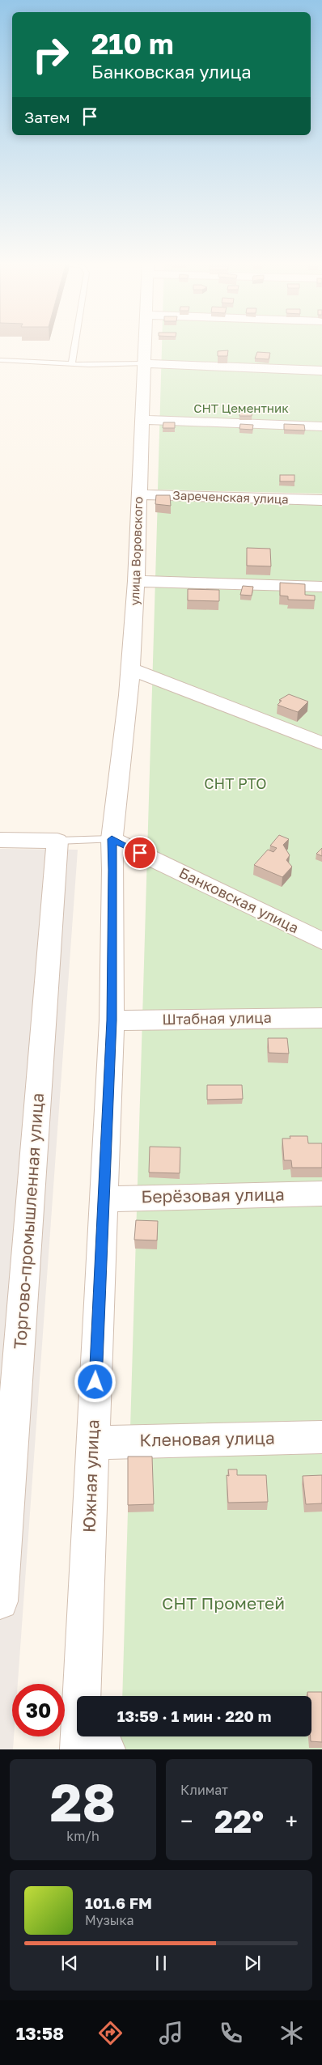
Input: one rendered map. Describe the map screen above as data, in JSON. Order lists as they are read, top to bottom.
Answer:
{
  "streets": {
    "street": [
      "Зареченская улица",
      "улица Воровского",
      "Банковская улица",
      "Штабная улица",
      "Берёзовая улица",
      "Торгово-промышленная улица",
      "Кленовая улица",
      "Южная улица"
    ]
  },
  "crossings": [
    ["Зареченская улица", "улица Воровского"],
    ["улица Воровского", "Банковская улица"],
    ["улица Воровского", "Южная улица"],
    ["Банковская улица", "Южная улица"],
    ["Штабная улица", "Южная улица"],
    ["Берёзовая улица", "Южная улица"],
    ["Кленовая улица", "Южная улица"]
  ],
  "parks": ["СНТ Цементник", "СНТ РТО", "СНТ Прометей"],
  "page": {
    "turn": ["210 m", "Банковская улица"],
    "then": "Затем",
    "limit": "30",
    "trip": "13:59 · 1 мин · 220 m",
    "tile": [
      ["28", "km/h"],
      "Климат"
    ],
    "heat": ["−", "22°", "+"],
    "song": ["101.6 FM", "Музыка"],
    "tabs": "13:58"
  }
}
